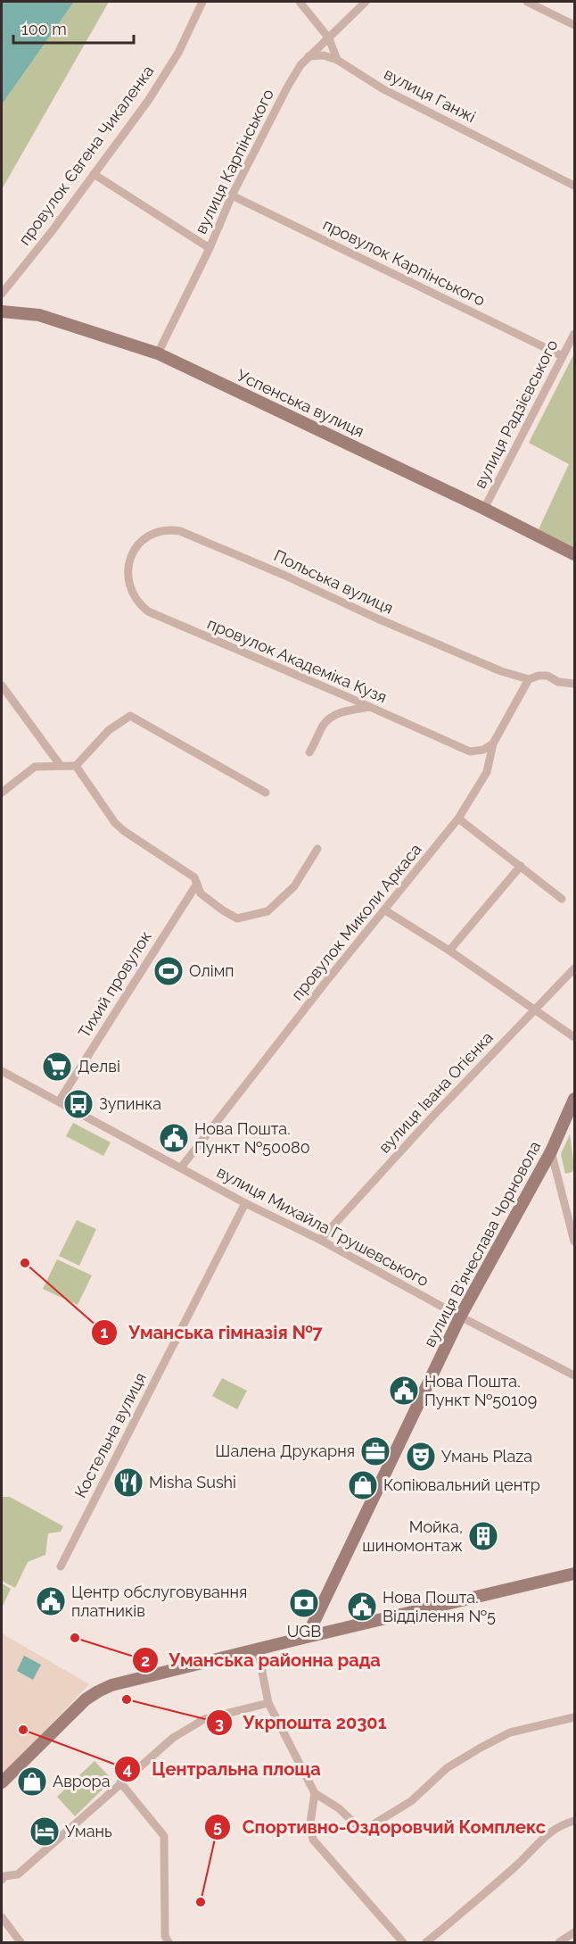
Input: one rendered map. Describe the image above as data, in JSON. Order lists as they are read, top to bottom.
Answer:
{
  "streets": {
    "street": [
      "вулиця Ганжі",
      "провулок Євгена Чикаленка",
      "вулиця Карпінського",
      "провулок Карпінського",
      "Успенська вулиця",
      "вулиця Радзієвського",
      "Польська вулиця",
      "провулок Академіка Кузя",
      "провулок Миколи Аркаса",
      "Тихий провулок",
      "вулиця Івана Огієнка",
      "вулиця Михайла Грушевського",
      "вулиця В’ячеслава Чорновола",
      "Костельна вулиця"
    ]
  },
  "crossings": [
    ["вулиця Карпінського", "провулок Карпінського"],
    ["вулиця Карпінського", "Успенська вулиця"],
    ["провулок Карпінського", "вулиця Радзієвського"],
    ["Успенська вулиця", "вулиця Радзієвського"],
    ["Польська вулиця", "провулок Академіка Кузя"],
    ["Польська вулиця", "провулок Миколи Аркаса"],
    ["провулок Академіка Кузя", "провулок Миколи Аркаса"],
    ["провулок Миколи Аркаса", "вулиця Михайла Грушевського"],
    ["Тихий провулок", "вулиця Михайла Грушевського"],
    ["вулиця Івана Огієнка", "вулиця Михайла Грушевського"],
    ["вулиця Михайла Грушевського", "вулиця В’ячеслава Чорновола"],
    ["вулиця Михайла Грушевського", "Костельна вулиця"]
  ],
  "places": {
    "sports": ["Олімп"],
    "supermarket": ["Делві"],
    "bus stop": ["Зупинка"],
    "public building": [
      "Нова Пошта. Пункт №50080",
      "Нова Пошта. Пункт №50109",
      "Центр обслуговування платників",
      "Нова Пошта. Відділення №5"
    ],
    "other": [
      "Уманська гімназія №7",
      "Уманська районна рада",
      "Укрпошта 20301",
      "Центральна площа",
      "Спортивно-Оздоровчий Комплекс"
    ],
    "office": ["Шалена Друкарня"],
    "theatre": ["Умань Plaza"],
    "restaurant": ["Мisha Sushi"],
    "shop": ["Копіювальний центр", "Аврора"],
    "building": ["Мойка, шиномонтаж"],
    "bank": ["UGB"],
    "hotel": ["Умань"]
  },
  "scale_bar": "100 m"
}
